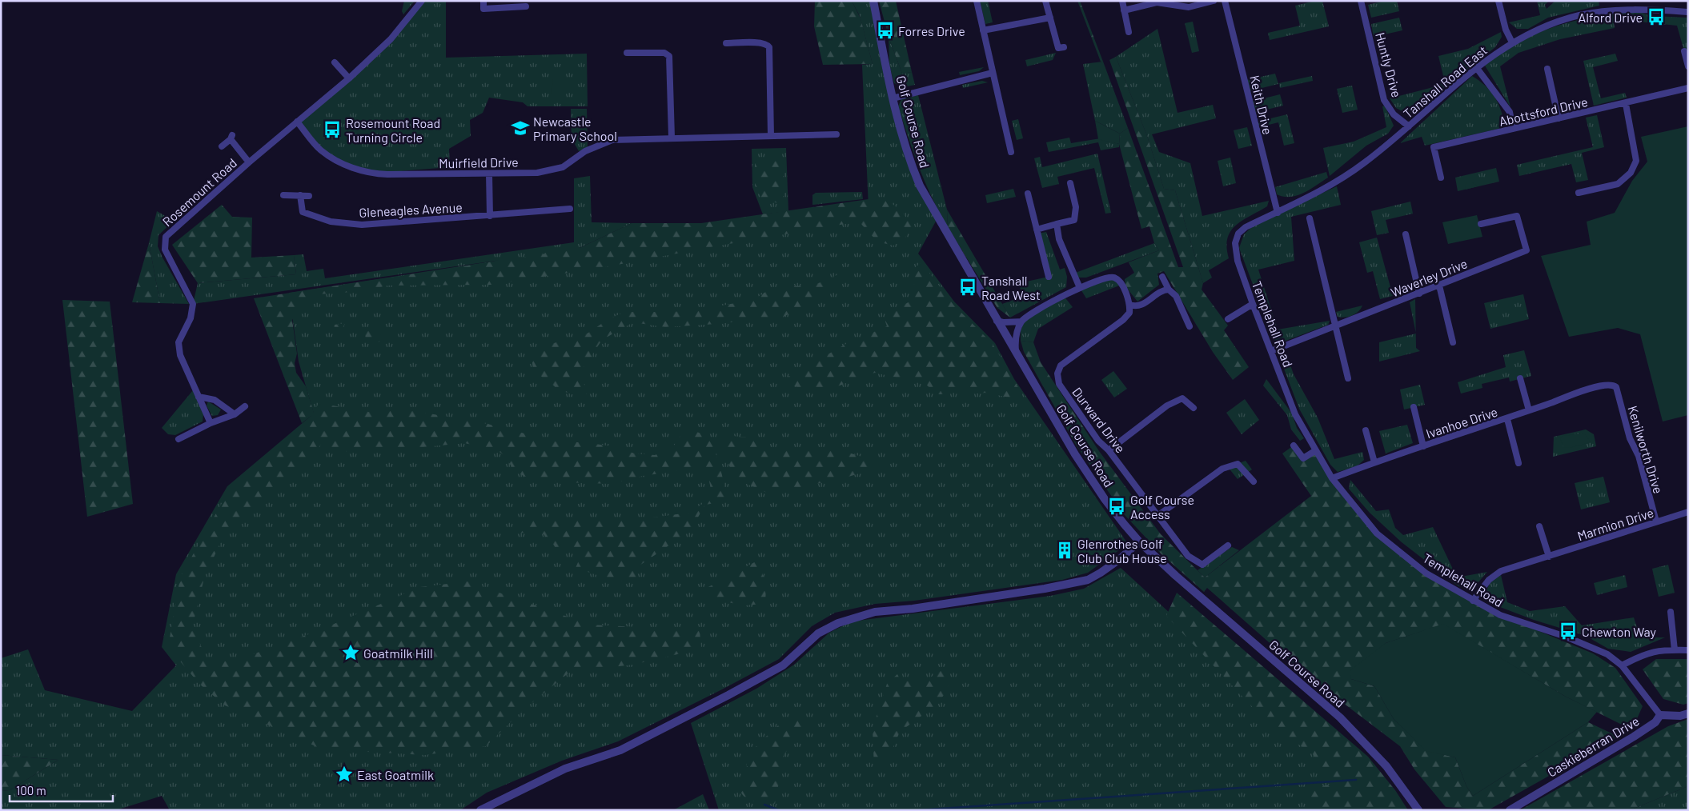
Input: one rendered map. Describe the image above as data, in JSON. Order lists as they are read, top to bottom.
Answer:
{
  "streets": {
    "street": [
      "Huntly Drive",
      "Tanshall Road East",
      "Keith Drive",
      "Abottsford Drive",
      "Golf Course Road",
      "Muirfield Drive",
      "Rosemount Road",
      "Gleneagles Avenue",
      "Waverley Drive",
      "Templehall Road",
      "Durward Drive",
      "Ivanhoe Drive",
      "Kenilworth Drive",
      "Marmion Drive",
      "Caskieberran Drive"
    ]
  },
  "crossings": [
    ["Huntly Drive", "Tanshall Road East"],
    ["Tanshall Road East", "Keith Drive"],
    ["Tanshall Road East", "Templehall Road"],
    ["Muirfield Drive", "Rosemount Road"],
    ["Waverley Drive", "Templehall Road"],
    ["Templehall Road", "Ivanhoe Drive"],
    ["Templehall Road", "Marmion Drive"],
    ["Templehall Road", "Caskieberran Drive"],
    ["Ivanhoe Drive", "Kenilworth Drive"],
    ["Kenilworth Drive", "Marmion Drive"]
  ],
  "places": {
    "bus stop": [
      "Alford Drive",
      "Forres Drive",
      "Rosemount Road Turning Circle",
      "Tanshall Road West",
      "Golf Course Access",
      "Chewton Way"
    ],
    "school or university": ["Newcastle Primary School"],
    "building": ["Glenrothes Golf Club Club House"],
    "place": ["Goatmilk Hill", "East Goatmilk"]
  },
  "scale_bar": "100 m"
}
